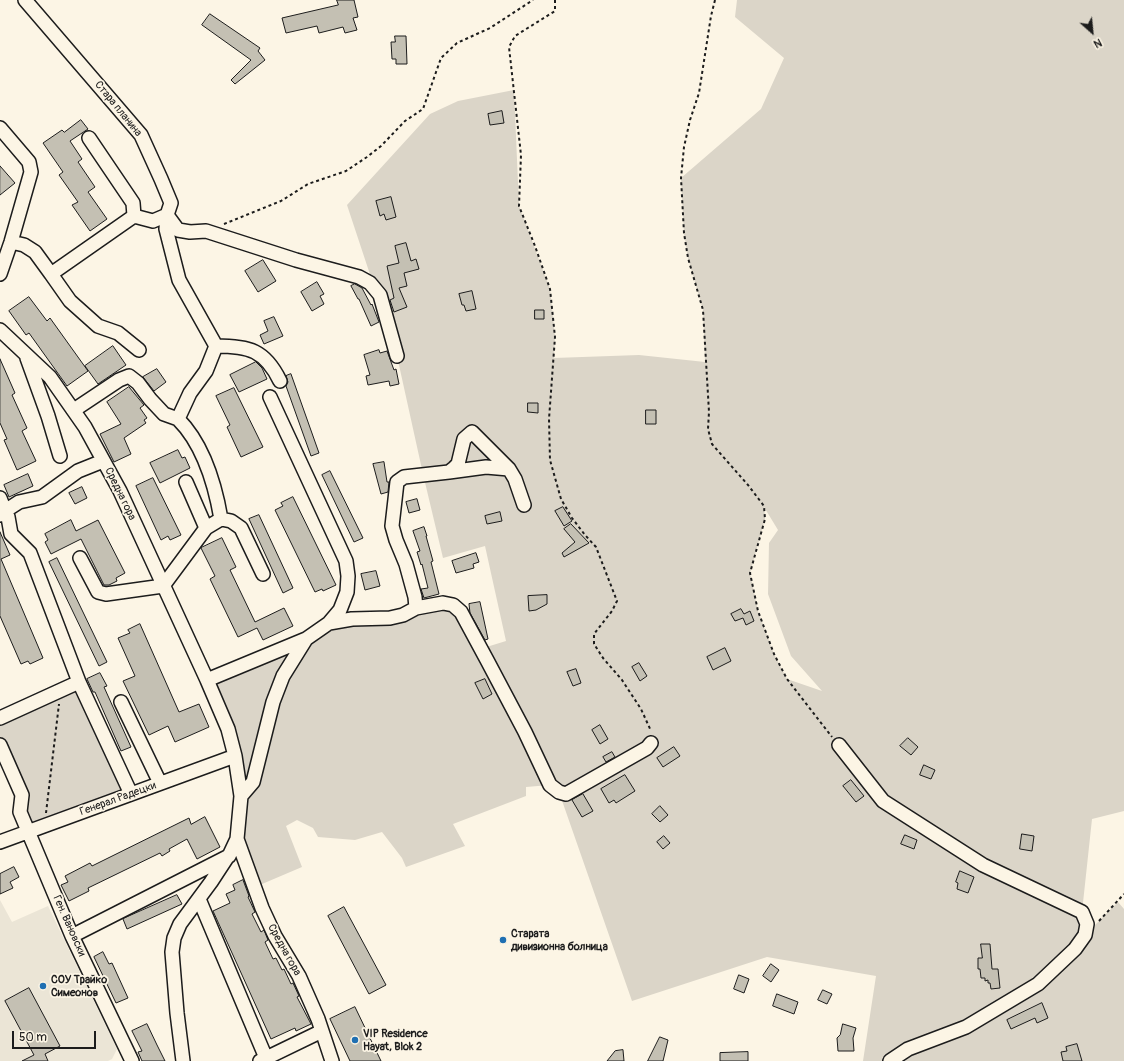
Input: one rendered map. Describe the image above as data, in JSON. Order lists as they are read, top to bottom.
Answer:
{
  "streets": {
    "street": [
      "Стара планина",
      "Средна гора",
      "Генерал Радецки",
      "Ген. Вановски"
    ]
  },
  "crossings": [
    ["Средна гора", "Генерал Радецки"],
    ["Генерал Радецки", "Ген. Вановски"]
  ],
  "places": ["Старата дивизионна болница", "СОУ Трайко Симеонов", "VIP Residence Hayat, Blok 2"],
  "scale_bar": "50 m",
  "north": "bottom right"
}
